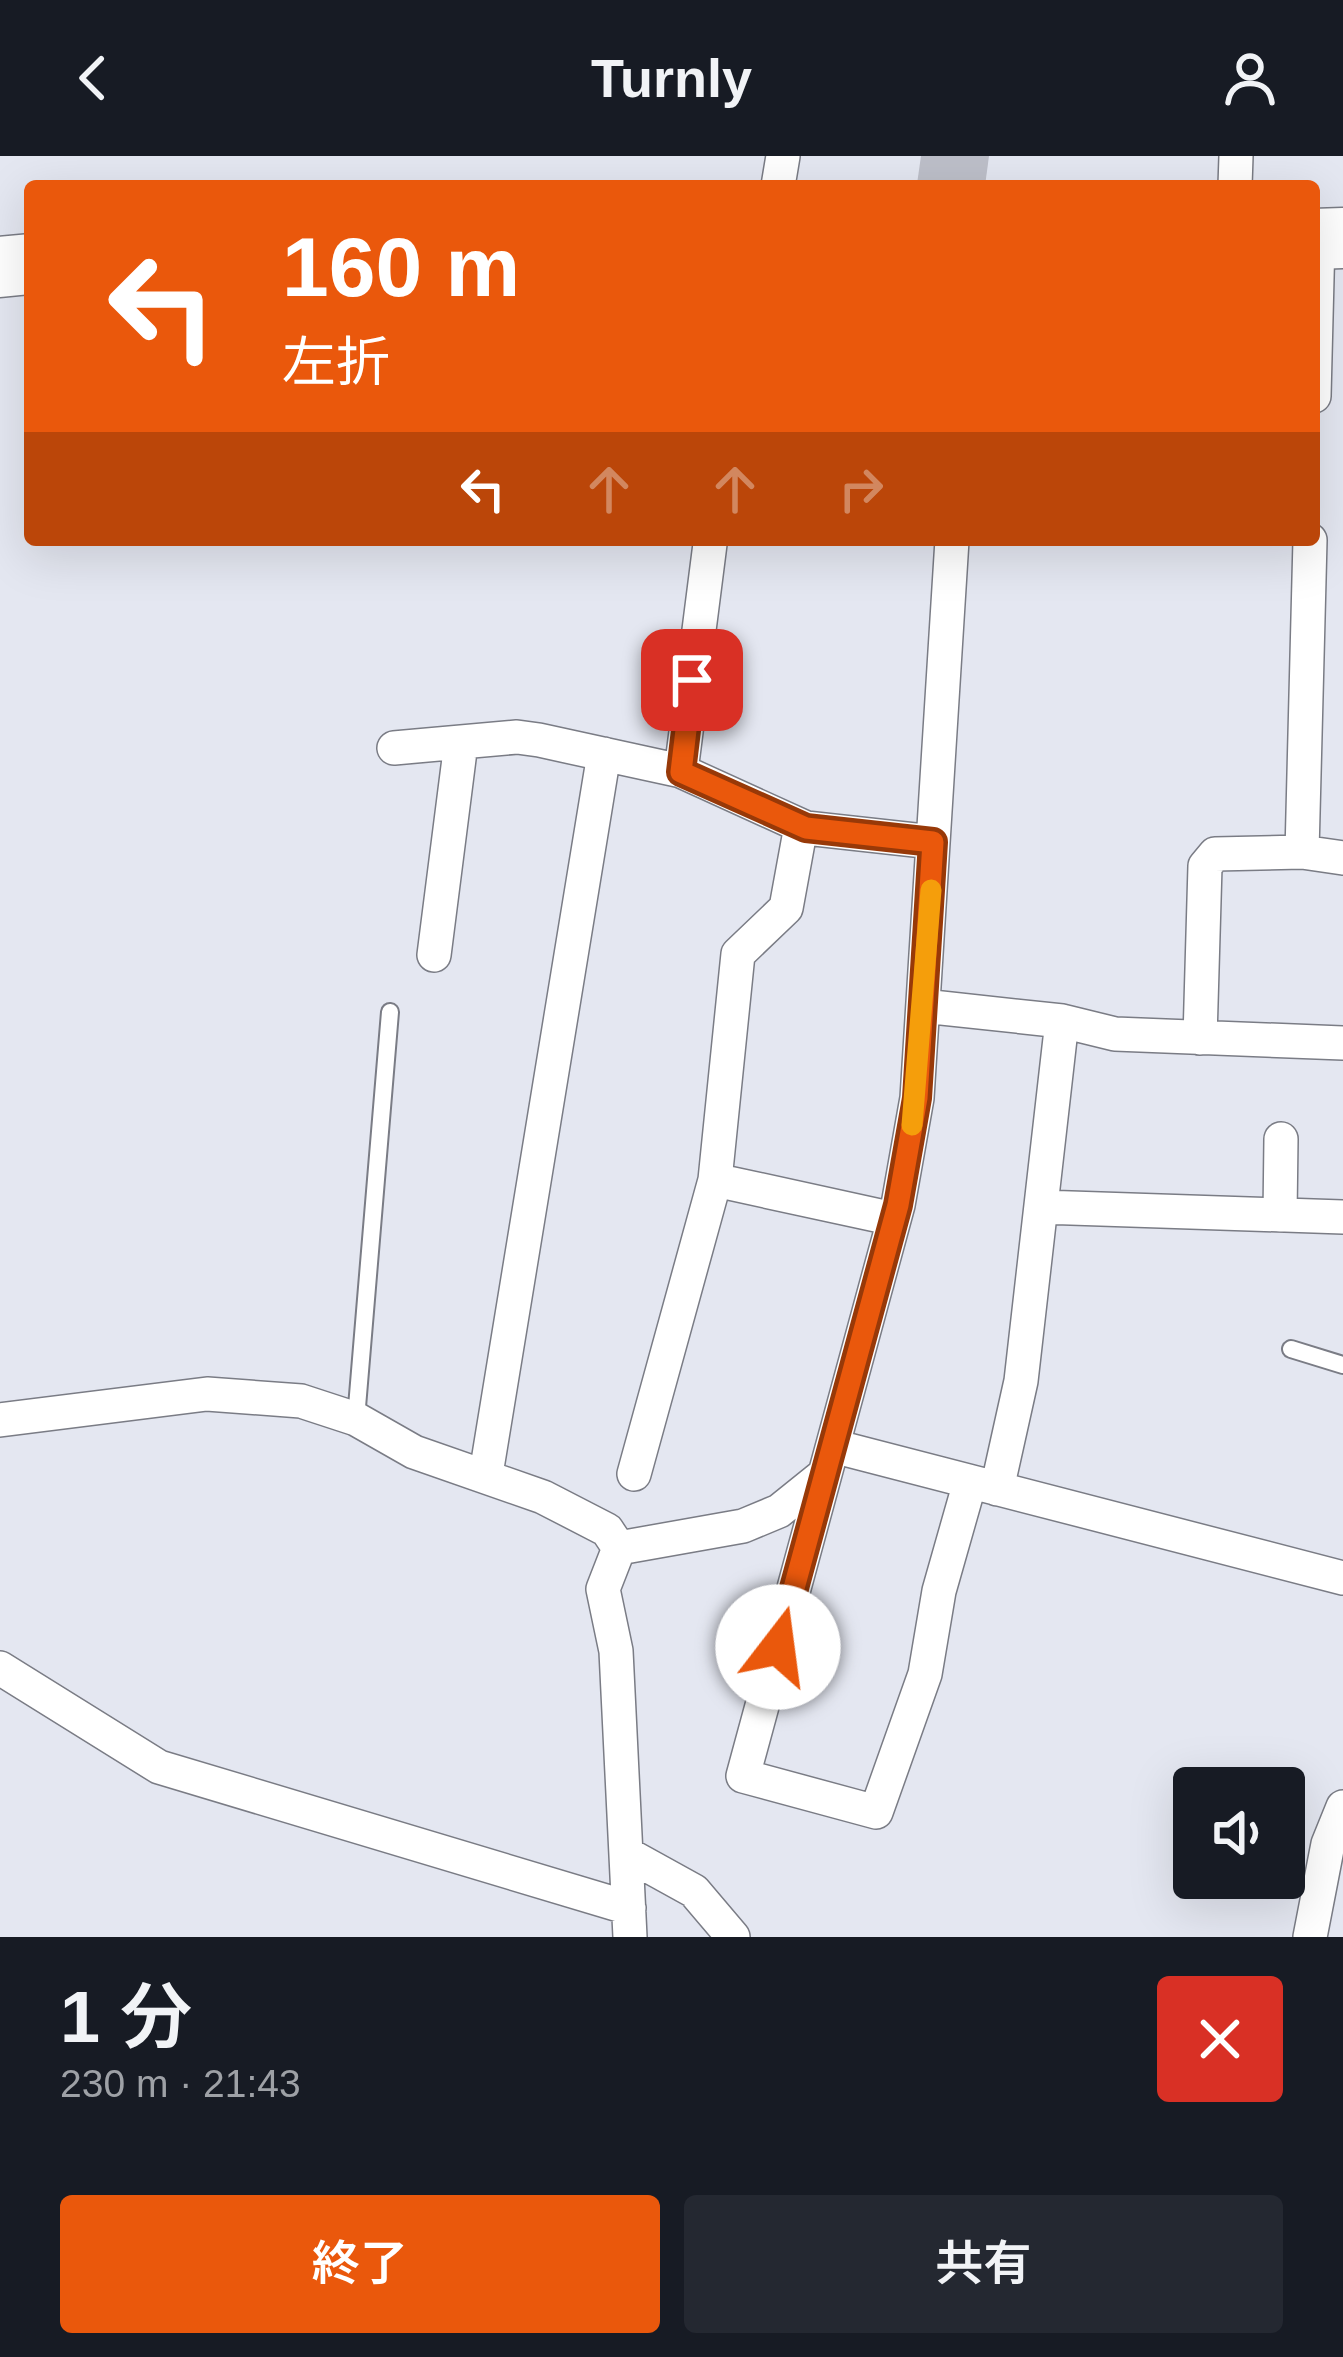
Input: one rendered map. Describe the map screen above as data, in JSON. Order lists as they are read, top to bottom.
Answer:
{
  "page": {
    "header": "Turnly",
    "turn": ["160 m", "左折"],
    "heading": ["1 分", "230 m · 21:43"],
    "buttons": ["終了", "共有"]
  }
}
